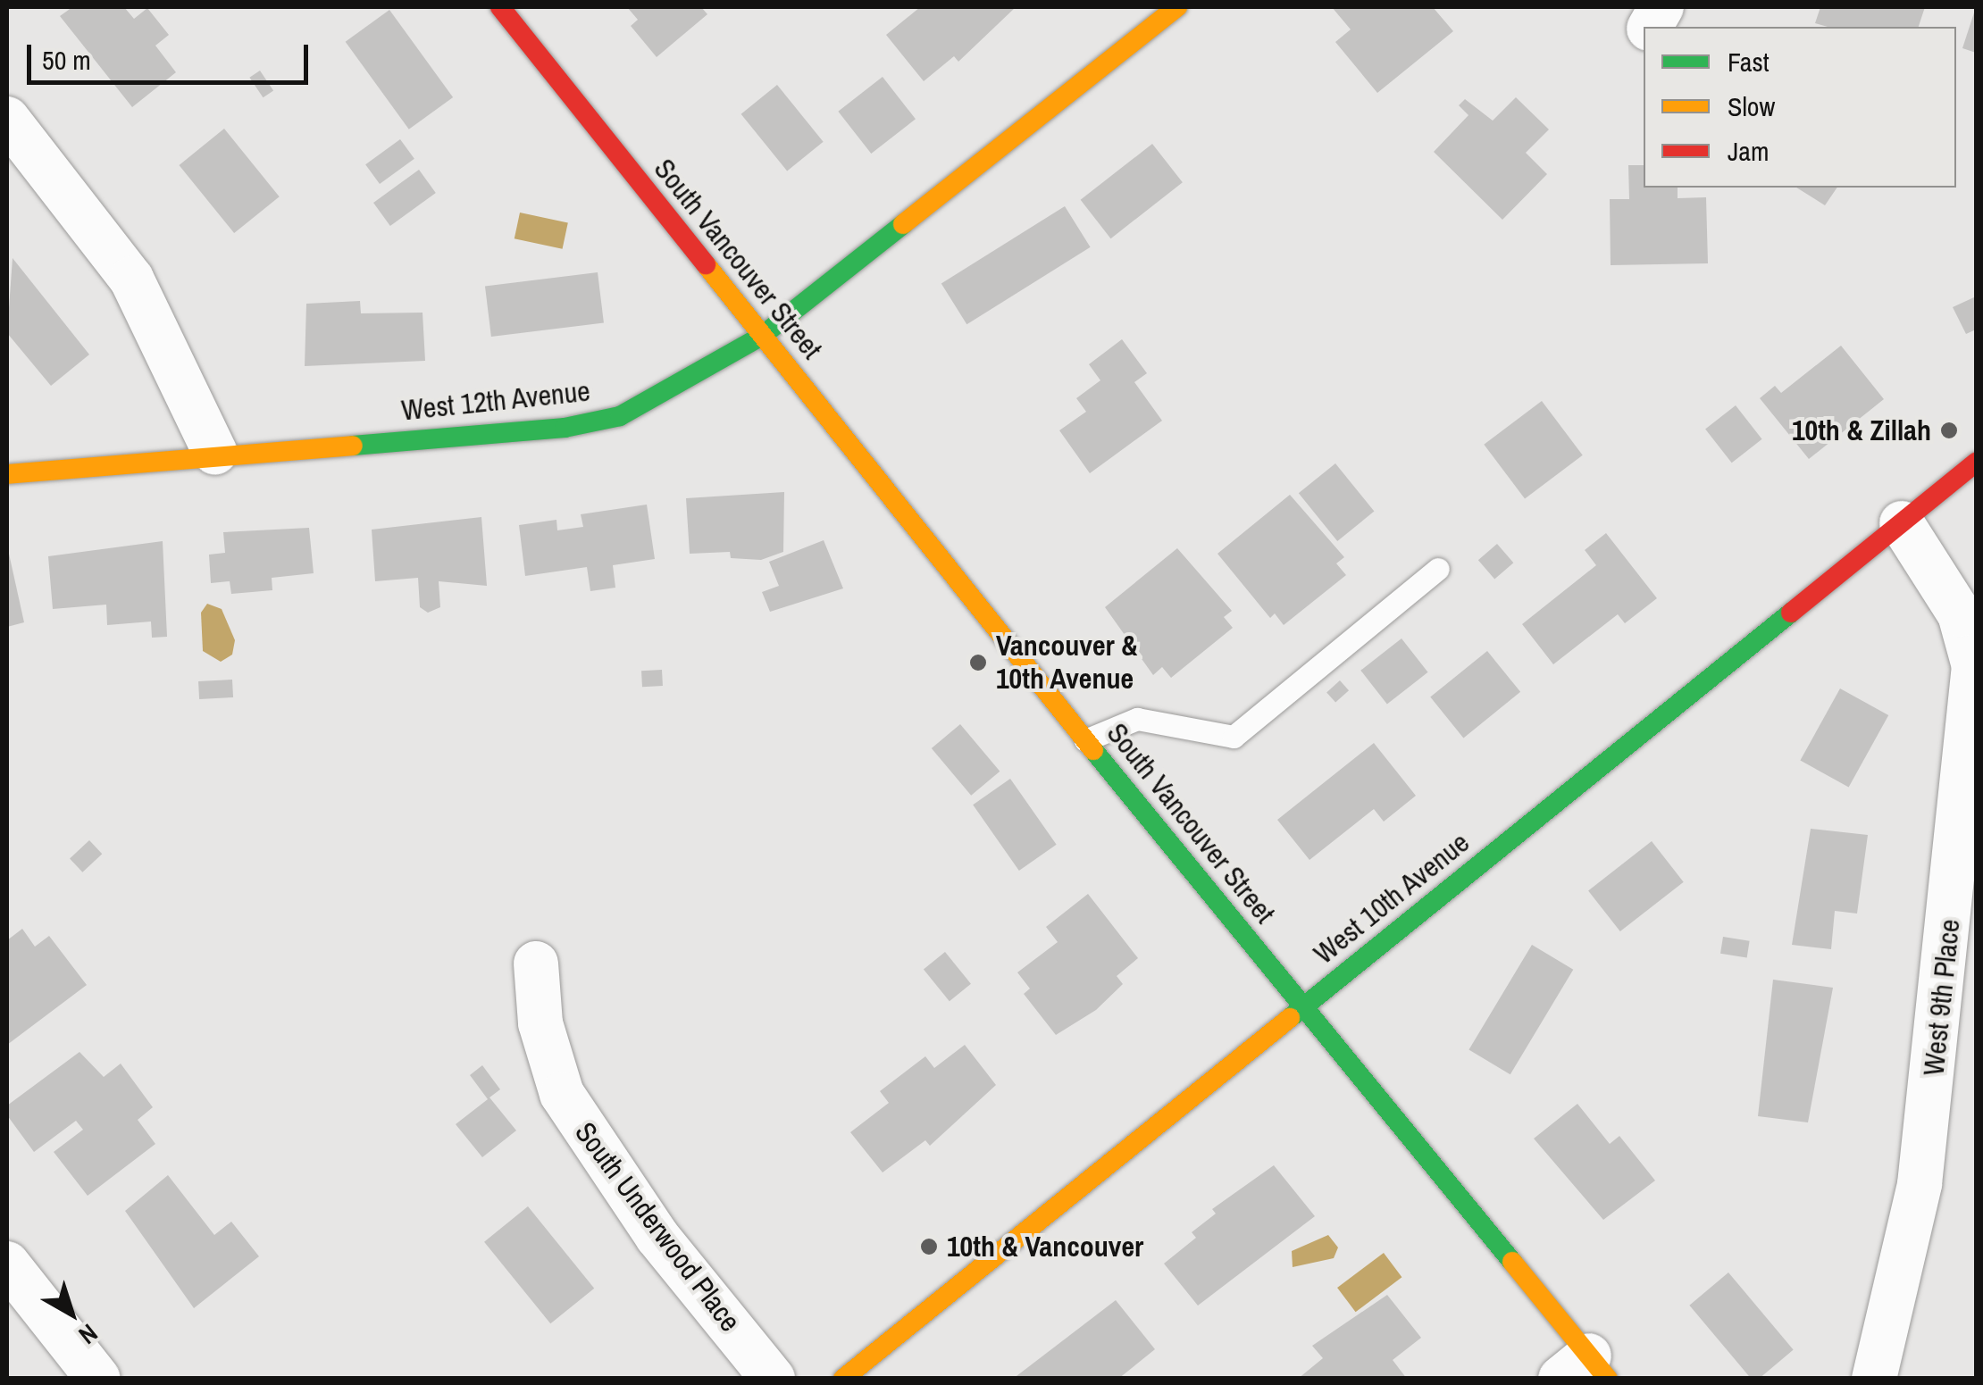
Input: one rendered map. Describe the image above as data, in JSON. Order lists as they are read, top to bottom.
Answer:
{
  "streets": {
    "street": [
      "South Vancouver Street",
      "West 12th Avenue",
      "West 10th Avenue",
      "West 9th Place",
      "South Underwood Place"
    ]
  },
  "crossings": [
    ["South Vancouver Street", "West 12th Avenue"],
    ["South Vancouver Street", "West 10th Avenue"],
    ["West 10th Avenue", "West 9th Place"]
  ],
  "places": ["10th & Zillah", "Vancouver & 10th Avenue", "10th & Vancouver"],
  "legend": ["Fast", "Slow", "Jam"],
  "scale_bar": "50 m",
  "north": "bottom right"
}
